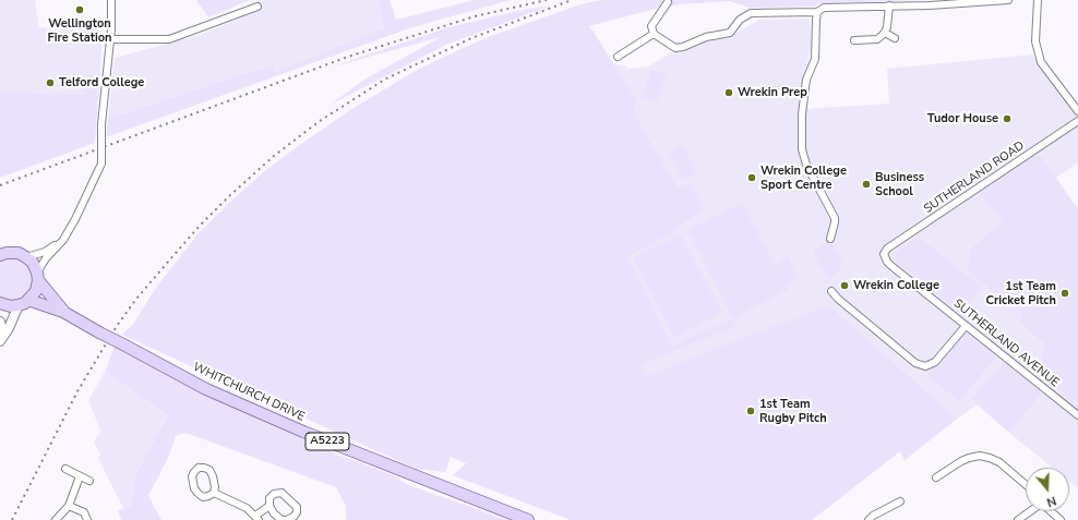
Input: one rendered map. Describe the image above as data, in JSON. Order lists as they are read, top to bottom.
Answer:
{
  "streets": {
    "main road": ["WHITCHURCH DRIVE", "A5223"],
    "street": ["SUTHERLAND ROAD", "SUTHERLAND AVENUE"]
  },
  "crossings": [
    ["SUTHERLAND ROAD", "SUTHERLAND AVENUE"]
  ],
  "places": [
    "Wellington Fire Station",
    "Telford College",
    "Wrekin Prep",
    "Tudor House",
    "Wrekin College Sport Centre",
    "Business School",
    "Wrekin College",
    "1st Team Cricket Pitch",
    "1st Team Rugby Pitch"
  ],
  "north": "bottom"
}
